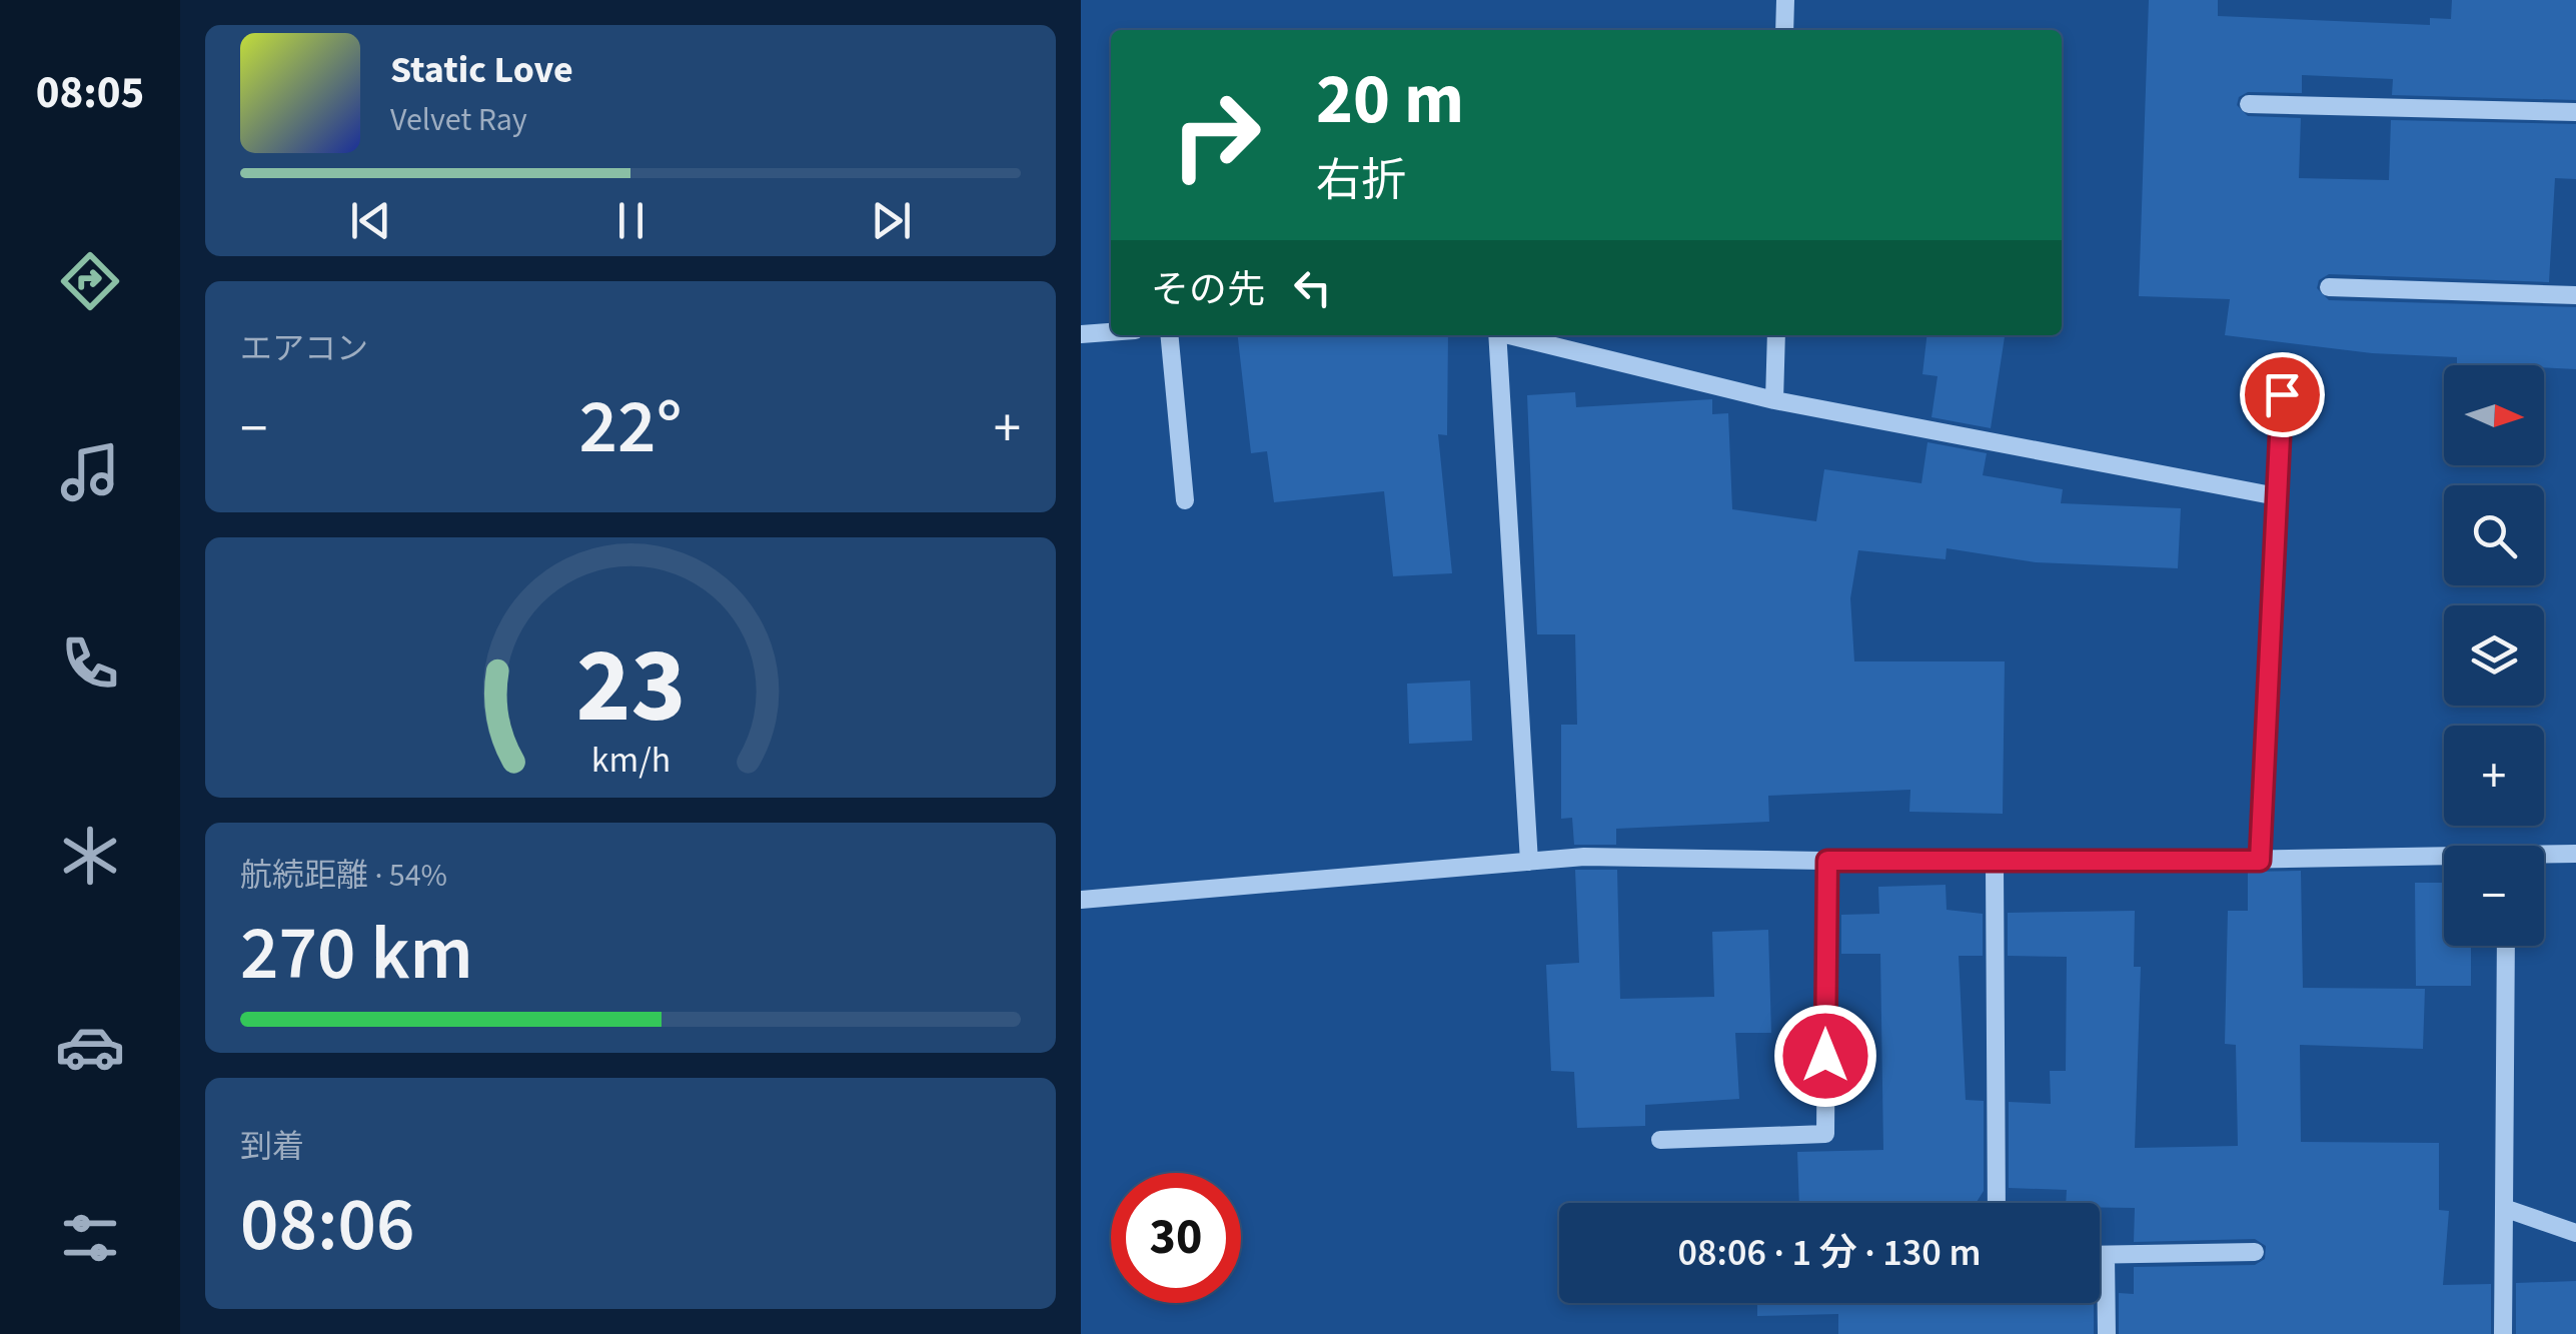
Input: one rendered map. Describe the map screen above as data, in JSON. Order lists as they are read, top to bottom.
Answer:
{
  "north": "right",
  "page": {
    "tabs": "08:05",
    "turn": ["20 m", "右折"],
    "song": ["Static Love", "Velvet Ray"],
    "then": "その先",
    "tile": [
      "エアコン",
      ["航続距離 · 54%", "270 km"],
      ["到着", "08:06"]
    ],
    "map_buttons": ["+", "−"],
    "heat": ["−", "22°", "+"],
    "limit": "30",
    "trip": "08:06 · 1 分 · 130 m",
    "gauge": ["23", "km/h"]
  }
}
